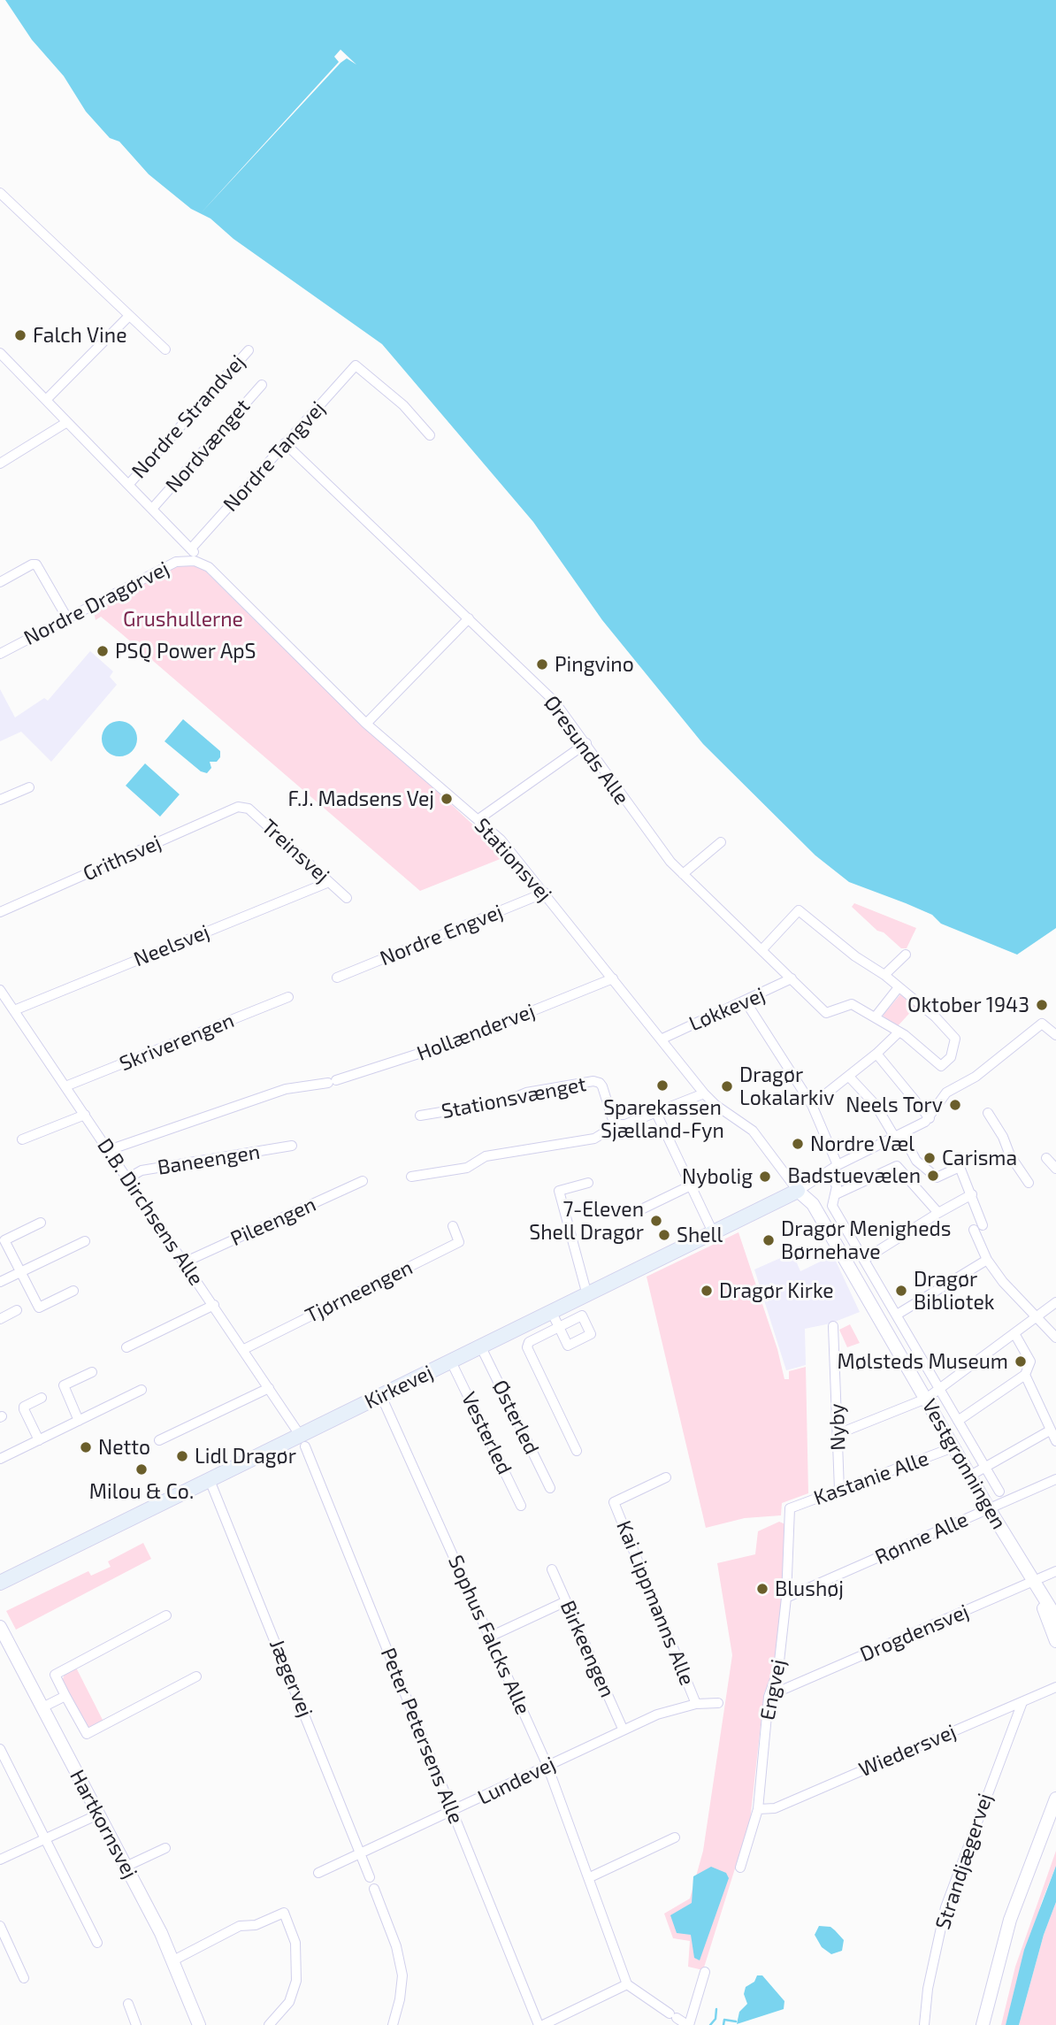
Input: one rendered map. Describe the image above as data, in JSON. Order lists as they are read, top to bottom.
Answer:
{
  "streets": {
    "main road": ["Kirkevej"],
    "street": [
      "Nordre Strandvej",
      "Nordvænget",
      "Nordre Tangvej",
      "Nordre Dragørvej",
      "Øresunds Alle",
      "Treinsvej",
      "Grithsvej",
      "Stationsvej",
      "Nordre Engvej",
      "Neelsvej",
      "Løkkevej",
      "Hollændervej",
      "Skriverengen",
      "Stationsvænget",
      "Baneengen",
      "D.B. Dirchsens Alle",
      "Pileengen",
      "Tjørneengen",
      "Østerled",
      "Nyby",
      "Vesterled",
      "Vestgrønningen",
      "Kastanie Alle",
      "Rønne Alle",
      "Kai Lippmanns Alle",
      "Drogdensvej",
      "Sophus Falcks Alle",
      "Birkeengen",
      "Jægervej",
      "Engvej",
      "Peter Petersens Alle",
      "Wiedersvej",
      "Lundevej",
      "Hartkornsvej",
      "Strandjægervej"
    ]
  },
  "crossings": [
    ["Nordre Strandvej", "Nordvænget"],
    ["Nordre Strandvej", "Nordre Tangvej"],
    ["Nordre Tangvej", "Øresunds Alle"],
    ["Nordre Dragørvej", "Stationsvej"],
    ["Øresunds Alle", "Løkkevej"],
    ["Treinsvej", "Grithsvej"],
    ["Treinsvej", "Neelsvej"],
    ["Stationsvej", "Nordre Engvej"],
    ["Stationsvej", "Løkkevej"],
    ["Stationsvej", "Hollændervej"],
    ["Stationsvej", "Kirkevej"],
    ["Stationsvej", "Vestgrønningen"],
    ["Neelsvej", "D.B. Dirchsens Alle"],
    ["Hollændervej", "D.B. Dirchsens Alle"],
    ["Skriverengen", "D.B. Dirchsens Alle"],
    ["Baneengen", "D.B. Dirchsens Alle"],
    ["D.B. Dirchsens Alle", "Pileengen"],
    ["D.B. Dirchsens Alle", "Tjørneengen"],
    ["D.B. Dirchsens Alle", "Kirkevej"],
    ["D.B. Dirchsens Alle", "Peter Petersens Alle"],
    ["Kirkevej", "Østerled"],
    ["Kirkevej", "Vesterled"],
    ["Kirkevej", "Vestgrønningen"],
    ["Kirkevej", "Sophus Falcks Alle"],
    ["Kirkevej", "Jægervej"],
    ["Kirkevej", "Peter Petersens Alle"],
    ["Nyby", "Kastanie Alle"],
    ["Vestgrønningen", "Kastanie Alle"],
    ["Vestgrønningen", "Rønne Alle"],
    ["Vestgrønningen", "Drogdensvej"],
    ["Kastanie Alle", "Engvej"],
    ["Rønne Alle", "Engvej"],
    ["Kai Lippmanns Alle", "Lundevej"],
    ["Drogdensvej", "Engvej"],
    ["Sophus Falcks Alle", "Lundevej"],
    ["Birkeengen", "Lundevej"],
    ["Jægervej", "Lundevej"],
    ["Engvej", "Wiedersvej"],
    ["Peter Petersens Alle", "Lundevej"],
    ["Wiedersvej", "Strandjægervej"]
  ],
  "parks": ["Grushullerne"],
  "places": [
    "Falch Vine",
    "PSQ Power ApS",
    "Pingvino",
    "F.J. Madsens Vej",
    "Oktober 1943",
    "Sparekassen Sjælland-Fyn",
    "Dragør Lokalarkiv",
    "Neels Torv",
    "Nordre Væl",
    "Carisma",
    "Badstuevælen",
    "Nybolig",
    "7-Eleven Shell Dragør",
    "Shell",
    "Dragør Menigheds Børnehave",
    "Dragør Kirke",
    "Dragør Bibliotek",
    "Mølsteds Museum",
    "Netto",
    "Lidl Dragør",
    "Milou & Co.",
    "Blushøj"
  ]
}
